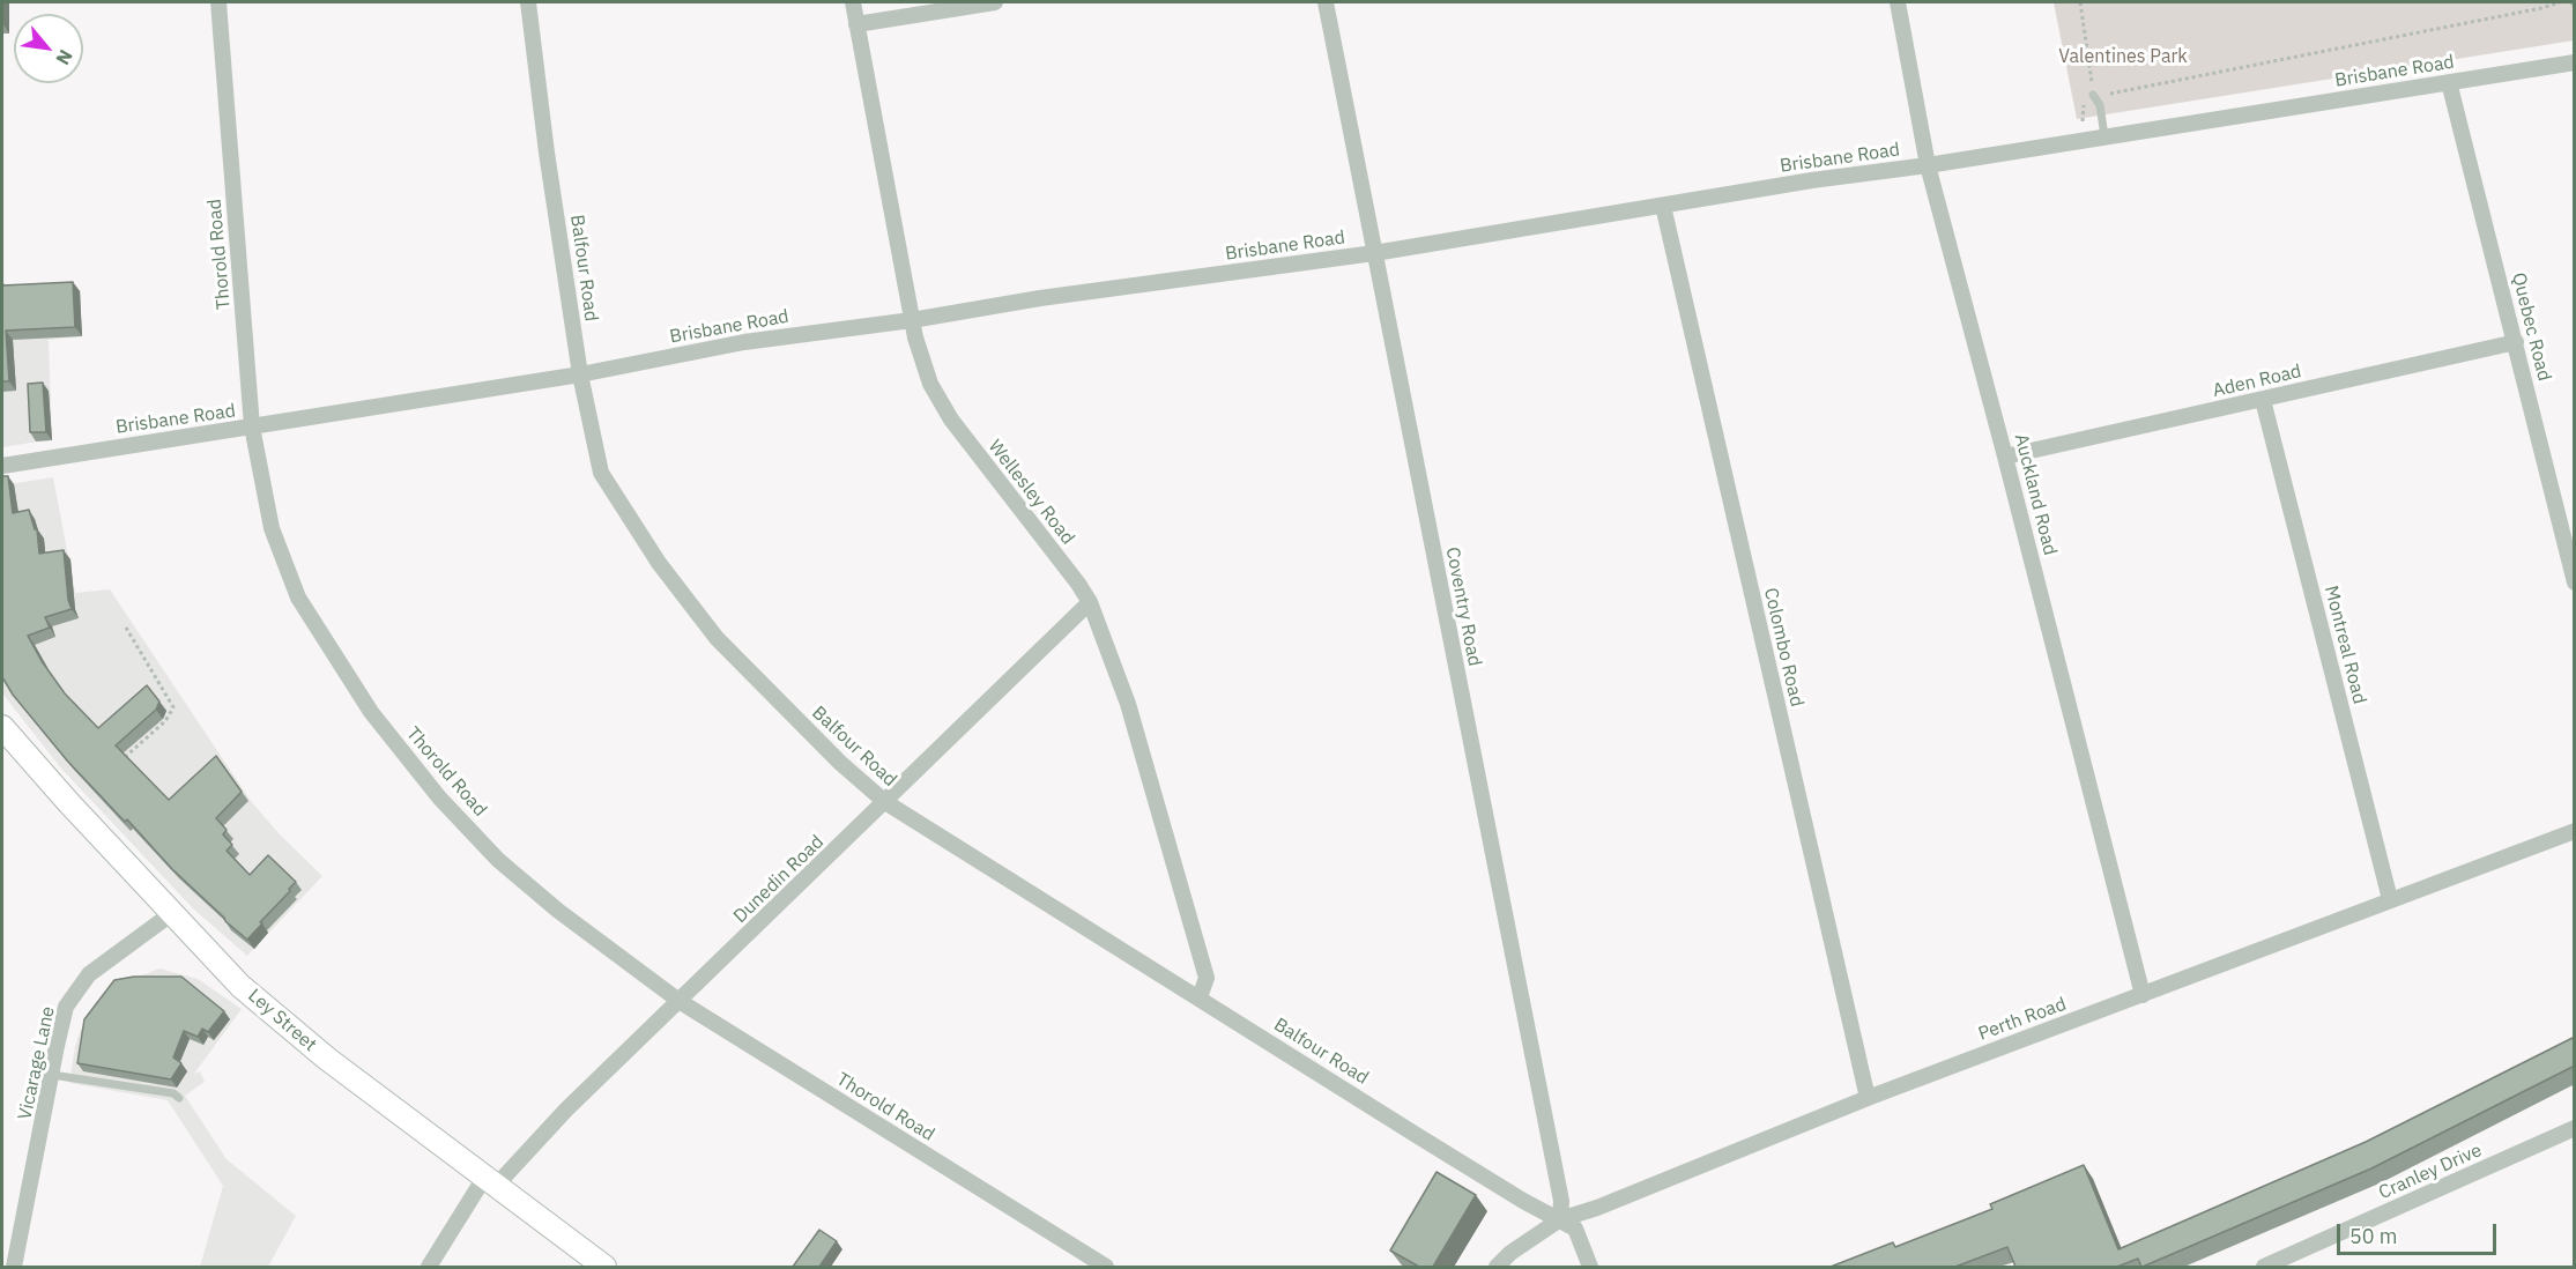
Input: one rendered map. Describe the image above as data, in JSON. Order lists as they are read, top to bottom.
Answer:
{
  "streets": {
    "street": [
      "Brisbane Road",
      "Thorold Road",
      "Balfour Road",
      "Quebec Road",
      "Aden Road",
      "Wellesley Road",
      "Auckland Road",
      "Coventry Road",
      "Montreal Road",
      "Colombo Road",
      "Dunedin Road",
      "Perth Road",
      "Ley Street",
      "Vicarage Lane",
      "Cranley Drive"
    ]
  },
  "crossings": [
    ["Brisbane Road", "Thorold Road"],
    ["Brisbane Road", "Balfour Road"],
    ["Brisbane Road", "Quebec Road"],
    ["Brisbane Road", "Wellesley Road"],
    ["Brisbane Road", "Auckland Road"],
    ["Brisbane Road", "Coventry Road"],
    ["Brisbane Road", "Colombo Road"],
    ["Thorold Road", "Dunedin Road"],
    ["Balfour Road", "Wellesley Road"],
    ["Balfour Road", "Coventry Road"],
    ["Balfour Road", "Dunedin Road"],
    ["Balfour Road", "Perth Road"],
    ["Quebec Road", "Aden Road"],
    ["Aden Road", "Auckland Road"],
    ["Aden Road", "Montreal Road"],
    ["Wellesley Road", "Dunedin Road"],
    ["Auckland Road", "Perth Road"],
    ["Coventry Road", "Perth Road"],
    ["Montreal Road", "Perth Road"],
    ["Colombo Road", "Perth Road"],
    ["Dunedin Road", "Ley Street"],
    ["Ley Street", "Vicarage Lane"]
  ],
  "parks": ["Valentines Park"],
  "scale_bar": "50 m",
  "north": "bottom right"
}
